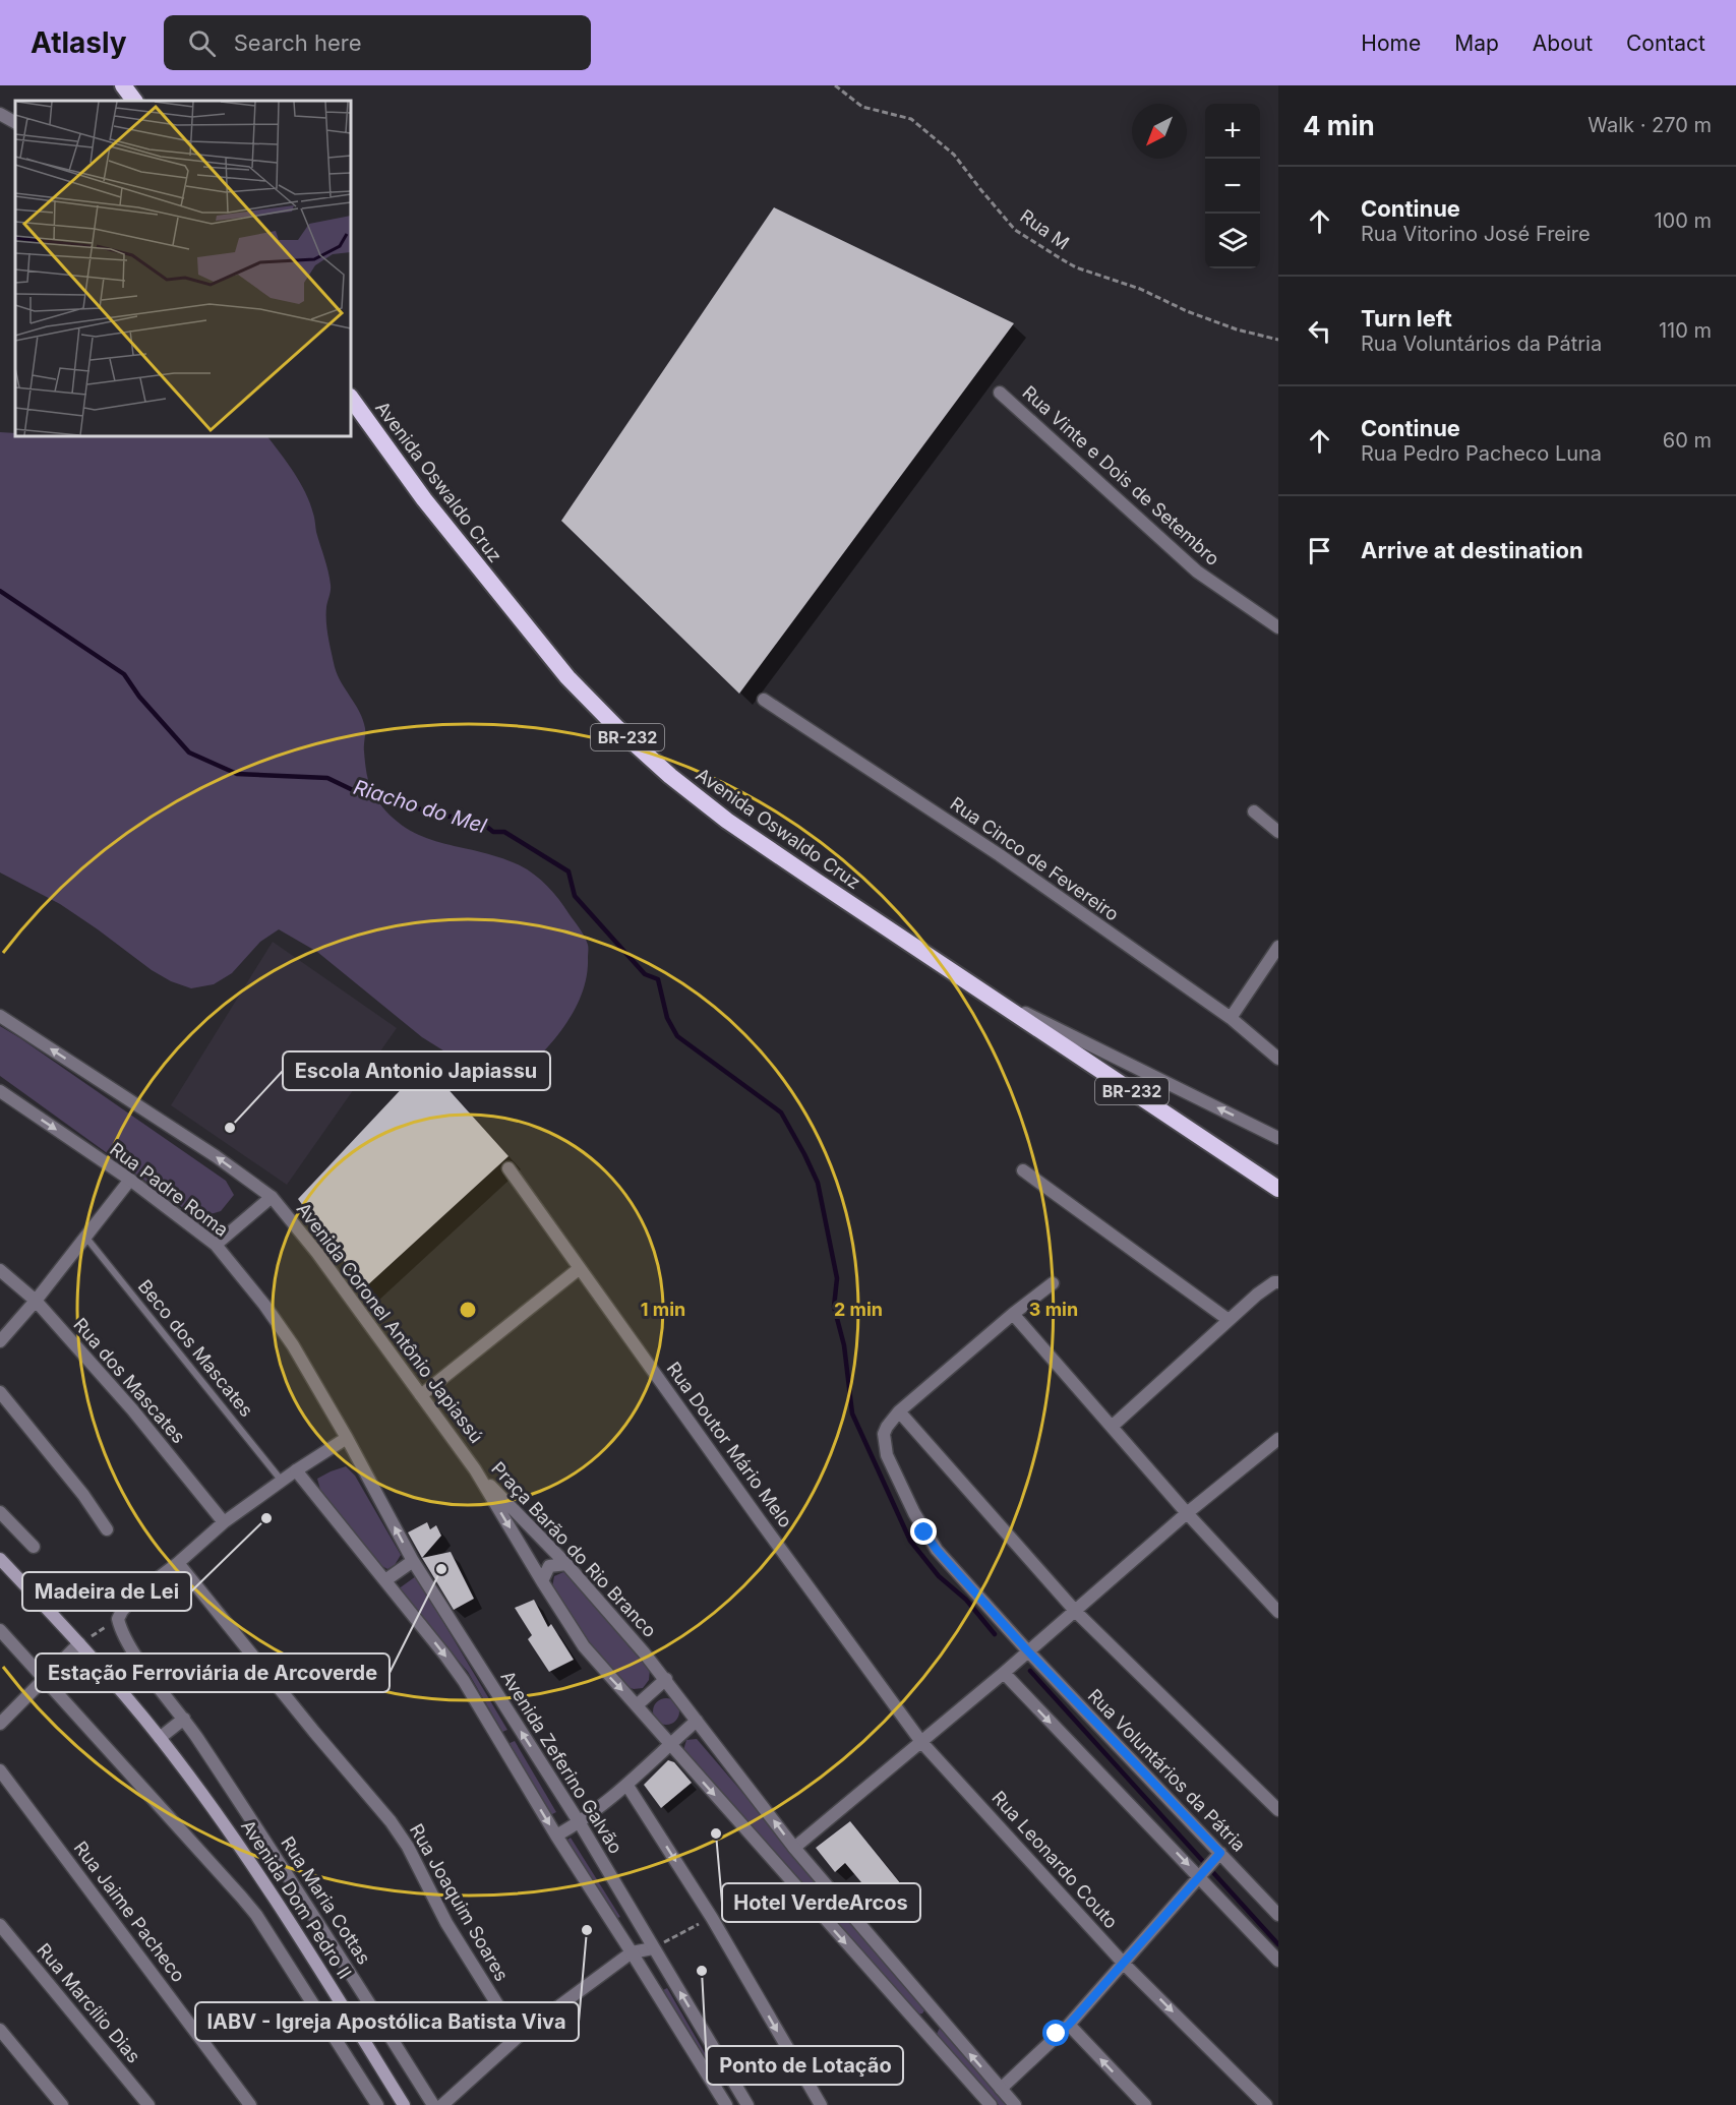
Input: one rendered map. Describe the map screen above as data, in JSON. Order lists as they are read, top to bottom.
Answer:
{
  "streets": {
    "highway": ["Avenida Oswaldo Cruz", "BR-232"],
    "main road": ["Avenida Dom Pedro II"],
    "street": [
      "Rua Vinte e Dois de Setembro",
      "Rua Cinco de Fevereiro",
      "Rua Padre Roma",
      "Avenida Coronel Antônio Japiassú",
      "Rua dos Mascates",
      "Rua Doutor Mário Melo",
      "Praça Barão do Rio Branco",
      "Avenida Zeferino Galvão",
      "Rua Voluntários da Pátria",
      "Rua Leonardo Couto",
      "Rua Maria Cottas",
      "Rua Joaquim Soares",
      "Rua Jaime Pacheco",
      "Rua Marcílio Dias"
    ],
    "lane": ["Beco dos Mascates"],
    "path": ["Rua M"]
  },
  "crossings": [
    ["Rua Padre Roma", "Avenida Zeferino Galvão"],
    ["Avenida Coronel Antônio Japiassú", "Praça Barão do Rio Branco"],
    ["Rua Doutor Mário Melo", "Rua Leonardo Couto"]
  ],
  "one_way": ["Avenida Coronel Antônio Japiassú"],
  "water": ["Riacho do Mel"],
  "places": [
    "Escola Antonio Japiassu",
    "Madeira de Lei",
    "Estação Ferroviária de Arcoverde",
    "Hotel VerdeArcos",
    "IABV - Igreja Apostólica Batista Viva",
    "Ponto de Lotação"
  ],
  "north": "bottom left",
  "page": {
    "header": "Atlasly",
    "search": "Search here",
    "nav": [
      "Home",
      "Map",
      "About",
      "Contact"
    ],
    "heading": ["4 min", "Walk · 270 m"],
    "map_buttons": ["+", "−"],
    "list": [
      ["Continue", "Rua Vitorino José Freire", "100 m"],
      ["Turn left", "Rua Voluntários da Pátria", "110 m"],
      ["Continue", "Rua Pedro Pacheco Luna", "60 m"],
      "Arrive at destination"
    ]
  },
  "rings": ["1 min", "2 min", "3 min"]
}
